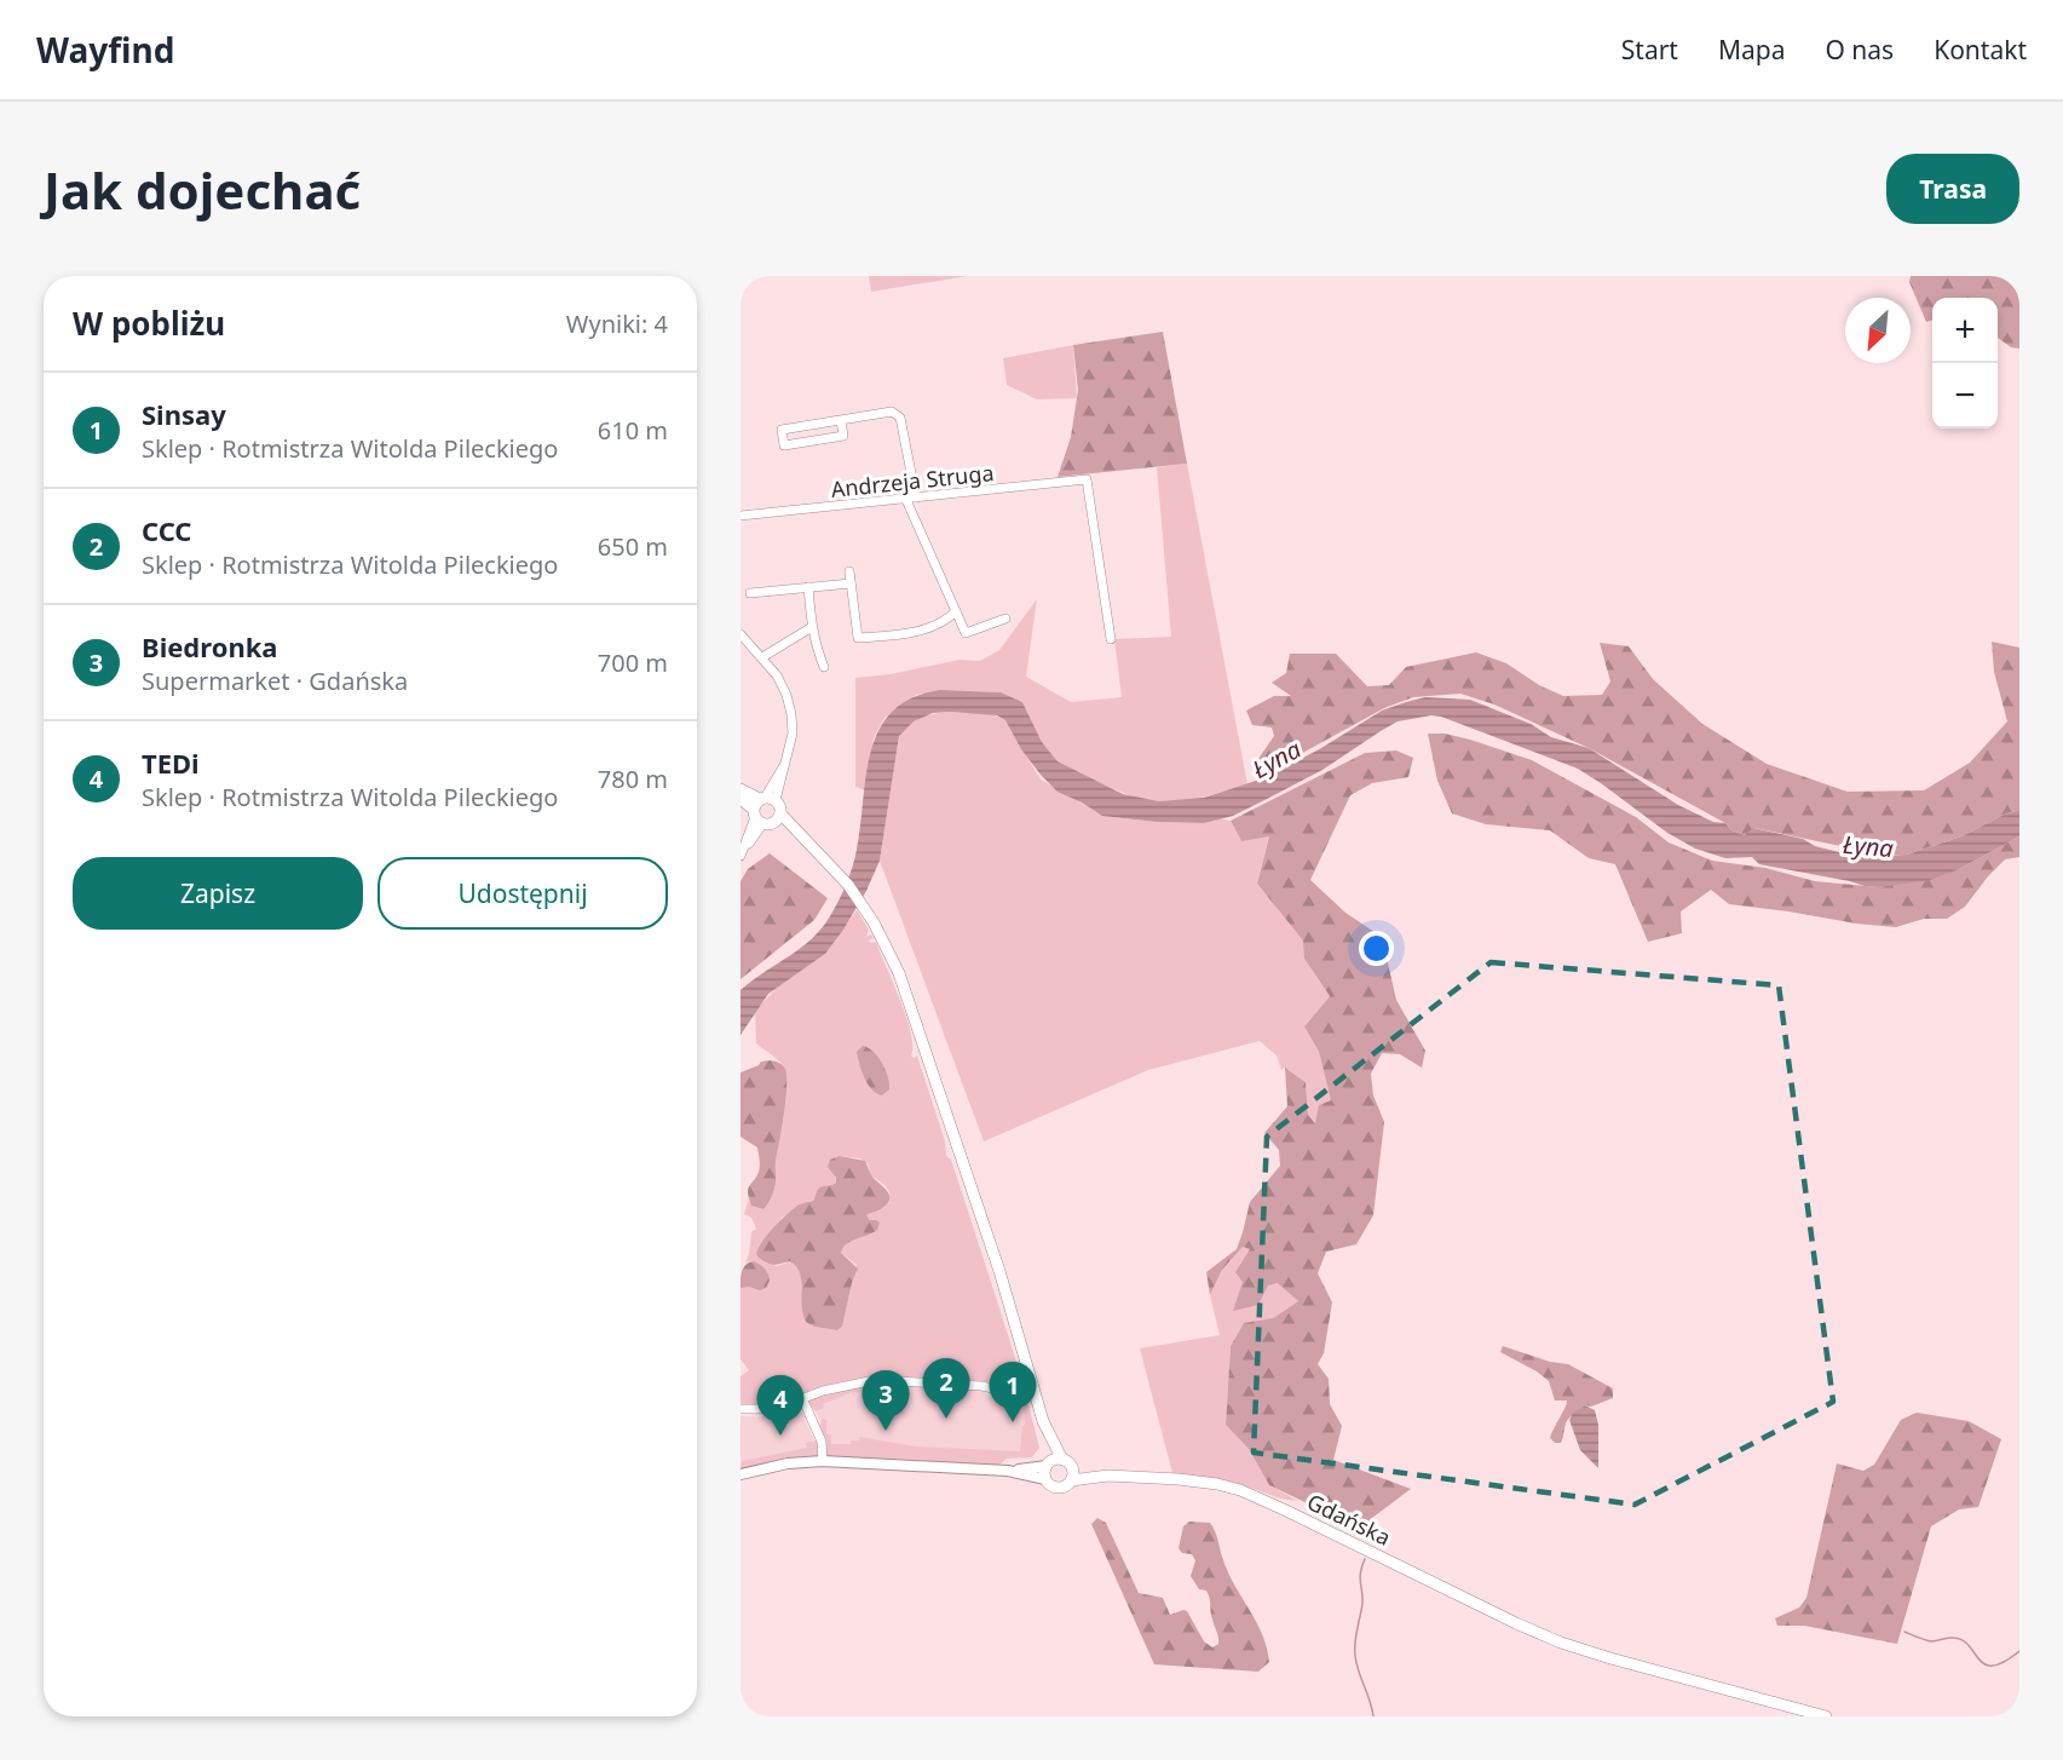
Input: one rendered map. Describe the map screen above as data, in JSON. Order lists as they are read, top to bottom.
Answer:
{
  "streets": {
    "main road": ["Gdańska"],
    "street": ["Andrzeja Struga"]
  },
  "water": ["Łyna"],
  "north": "bottom left",
  "page": {
    "header": "Wayfind",
    "nav": [
      "Start",
      "Mapa",
      "O nas",
      "Kontakt"
    ],
    "buttons": [
      "Trasa",
      ["Zapisz", "Udostępnij"]
    ],
    "title": "Jak dojechać",
    "heading": ["W pobliżu", "Wyniki: 4"],
    "map_buttons": ["+", "−"],
    "list": [
      {
        "mark": "1",
        "name": "Sinsay",
        "note": "Sklep · Rotmistrza Witolda Pileckiego",
        "value": "610 m"
      },
      {
        "mark": "2",
        "name": "CCC",
        "note": "Sklep · Rotmistrza Witolda Pileckiego",
        "value": "650 m"
      },
      {
        "mark": "3",
        "name": "Biedronka",
        "note": "Supermarket · Gdańska",
        "value": "700 m"
      },
      {
        "mark": "4",
        "name": "TEDi",
        "note": "Sklep · Rotmistrza Witolda Pileckiego",
        "value": "780 m"
      }
    ],
    "pins": [
      "2",
      "1",
      "3",
      "4"
    ]
  }
}
